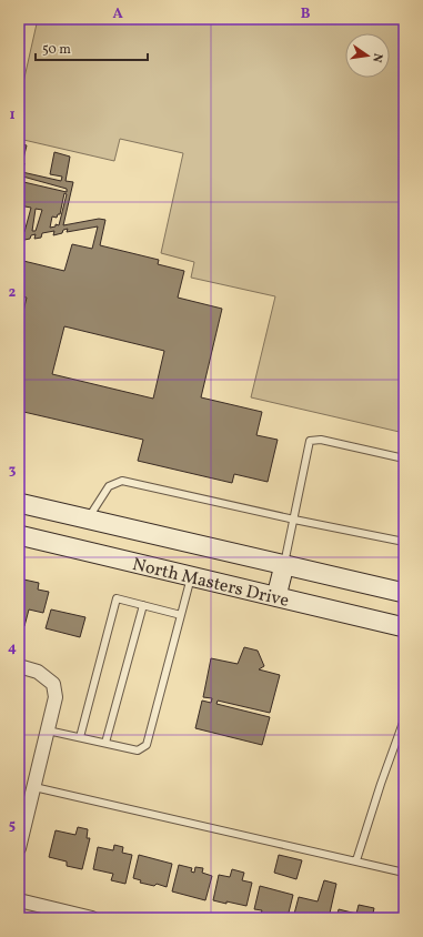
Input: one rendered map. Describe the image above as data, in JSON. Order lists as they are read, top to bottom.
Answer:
{
  "streets": {
    "main road": ["North Masters Drive"]
  },
  "scale_bar": "50 m",
  "north": "right",
  "grid": {
    "columns": ["A", "B"],
    "rows": [
      "1",
      "2",
      "3",
      "4",
      "5"
    ]
  }
}
